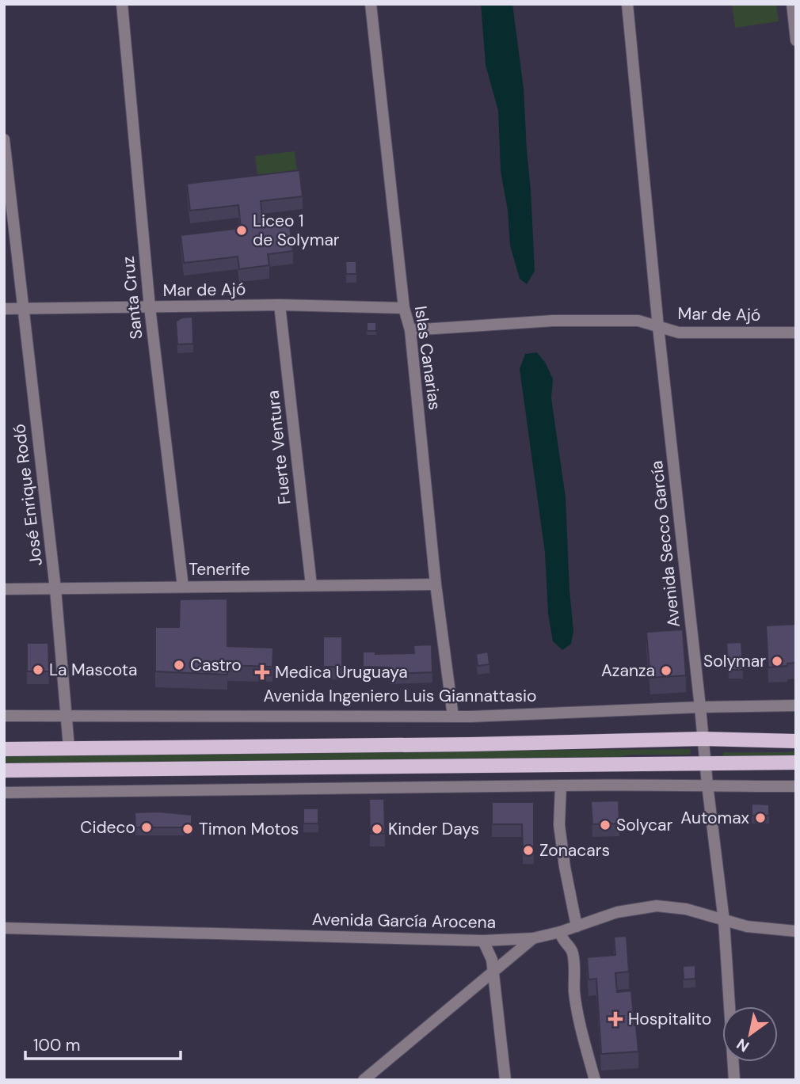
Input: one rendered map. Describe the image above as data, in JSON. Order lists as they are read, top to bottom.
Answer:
{
  "streets": {
    "street": [
      "Mar de Ajó",
      "Santa Cruz",
      "Islas Canarias",
      "Fuerte Ventura",
      "José Enrique Rodó",
      "Avenida Secco García",
      "Tenerife",
      "Avenida Ingeniero Luis Giannattasio",
      "Avenida García Arocena"
    ]
  },
  "crossings": [
    ["Mar de Ajó", "Santa Cruz"],
    ["Mar de Ajó", "Islas Canarias"],
    ["Mar de Ajó", "Fuerte Ventura"],
    ["Mar de Ajó", "José Enrique Rodó"],
    ["Mar de Ajó", "Avenida Secco García"],
    ["Santa Cruz", "Tenerife"],
    ["Islas Canarias", "Tenerife"],
    ["Islas Canarias", "Avenida Ingeniero Luis Giannattasio"],
    ["Fuerte Ventura", "Tenerife"],
    ["José Enrique Rodó", "Tenerife"],
    ["José Enrique Rodó", "Avenida Ingeniero Luis Giannattasio"],
    ["Avenida Secco García", "Avenida Ingeniero Luis Giannattasio"],
    ["Avenida Secco García", "Avenida García Arocena"]
  ],
  "places": {
    "other": [
      "Liceo 1 de Solymar",
      "Solymar",
      "Castro",
      "La Mascota",
      "Azanza",
      "Automax",
      "Solycar",
      "Cideco",
      "Timon Motos",
      "Kinder Days",
      "Zonacars"
    ],
    "health": ["Medica Uruguaya", "Hospitalito"]
  },
  "scale_bar": "100 m",
  "north": "bottom left"
}
